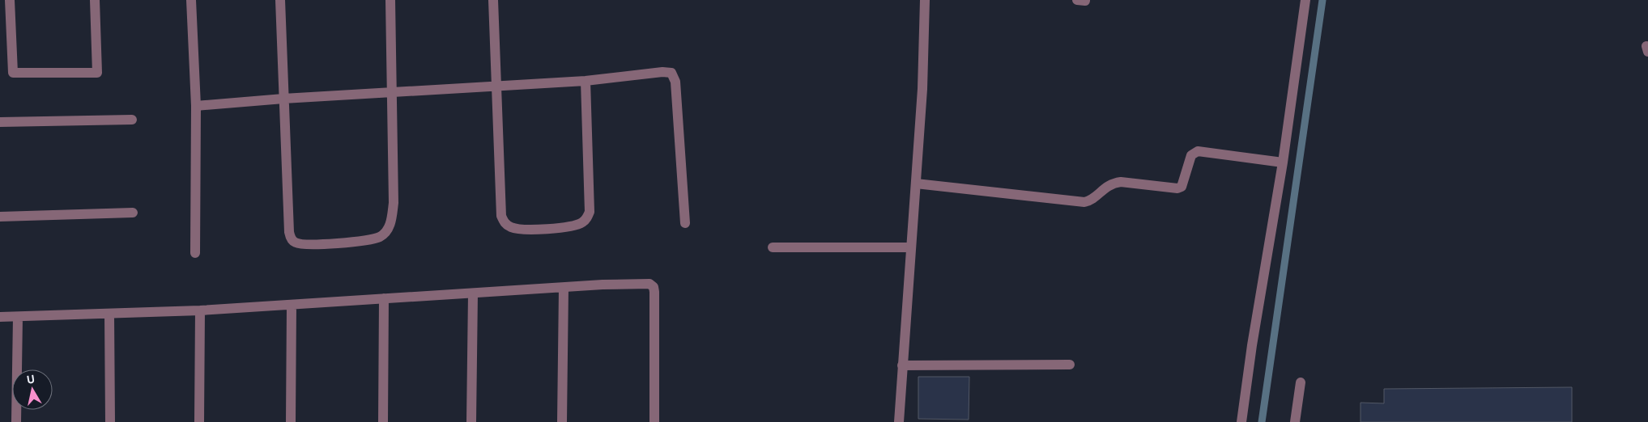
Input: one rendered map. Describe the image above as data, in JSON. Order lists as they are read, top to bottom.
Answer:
{
  "north": "top"
}
